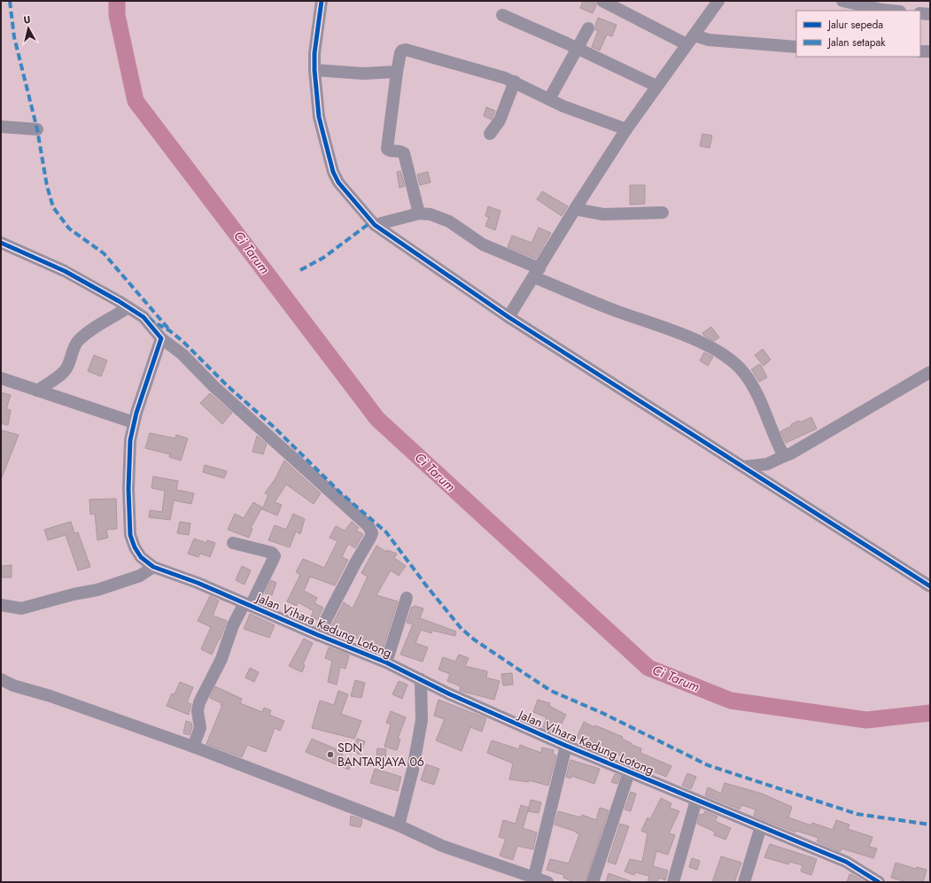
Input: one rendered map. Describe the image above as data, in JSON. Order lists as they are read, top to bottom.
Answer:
{
  "streets": {
    "street": ["Jalan Vihara Kedung Lotong"]
  },
  "water": ["Ci Tarum"],
  "places": ["SDN BANTARJAYA 06"],
  "legend": ["Jalur sepeda", "Jalan setapak"],
  "north": "top"
}
